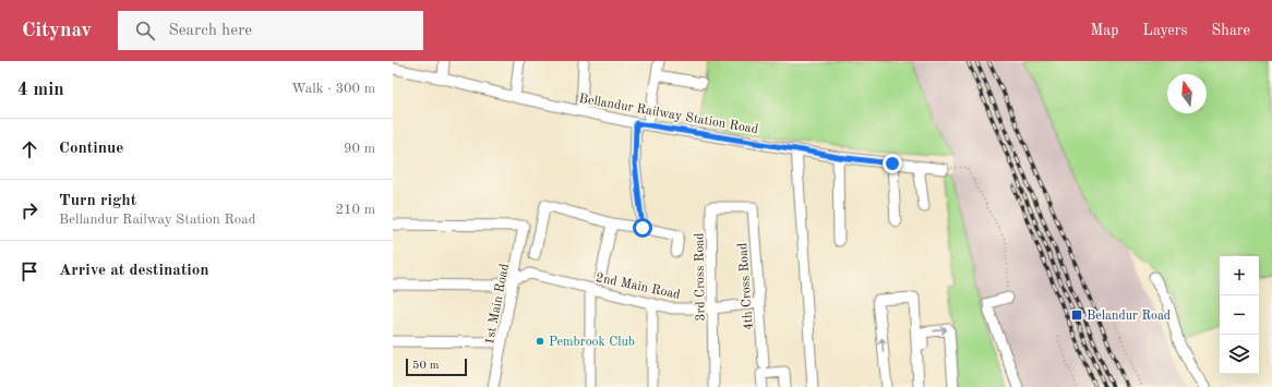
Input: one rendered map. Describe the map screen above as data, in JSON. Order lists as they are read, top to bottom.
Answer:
{
  "streets": {
    "street": [
      "Bellandur Railway Station Road",
      "3rd Cross Road",
      "2nd Main Road",
      "4th Cross Road",
      "1st Main Road"
    ]
  },
  "crossings": [
    ["3rd Cross Road", "2nd Main Road"],
    ["3rd Cross Road", "4th Cross Road"],
    ["2nd Main Road", "4th Cross Road"],
    ["2nd Main Road", "1st Main Road"]
  ],
  "places": {
    "transit": ["Belandur Road"],
    "other": ["Pembrook Club"]
  },
  "scale_bar": "50 m",
  "north": "top",
  "page": {
    "header": "Citynav",
    "search": "Search here",
    "nav": ["Map", "Layers", "Share"],
    "heading": ["4 min", "Walk · 300 m"],
    "list": [
      ["Continue", "90 m"],
      ["Turn right", "Bellandur Railway Station Road", "210 m"],
      "Arrive at destination"
    ],
    "map_buttons": ["+", "−"],
    "scale": "50 m"
  }
}
